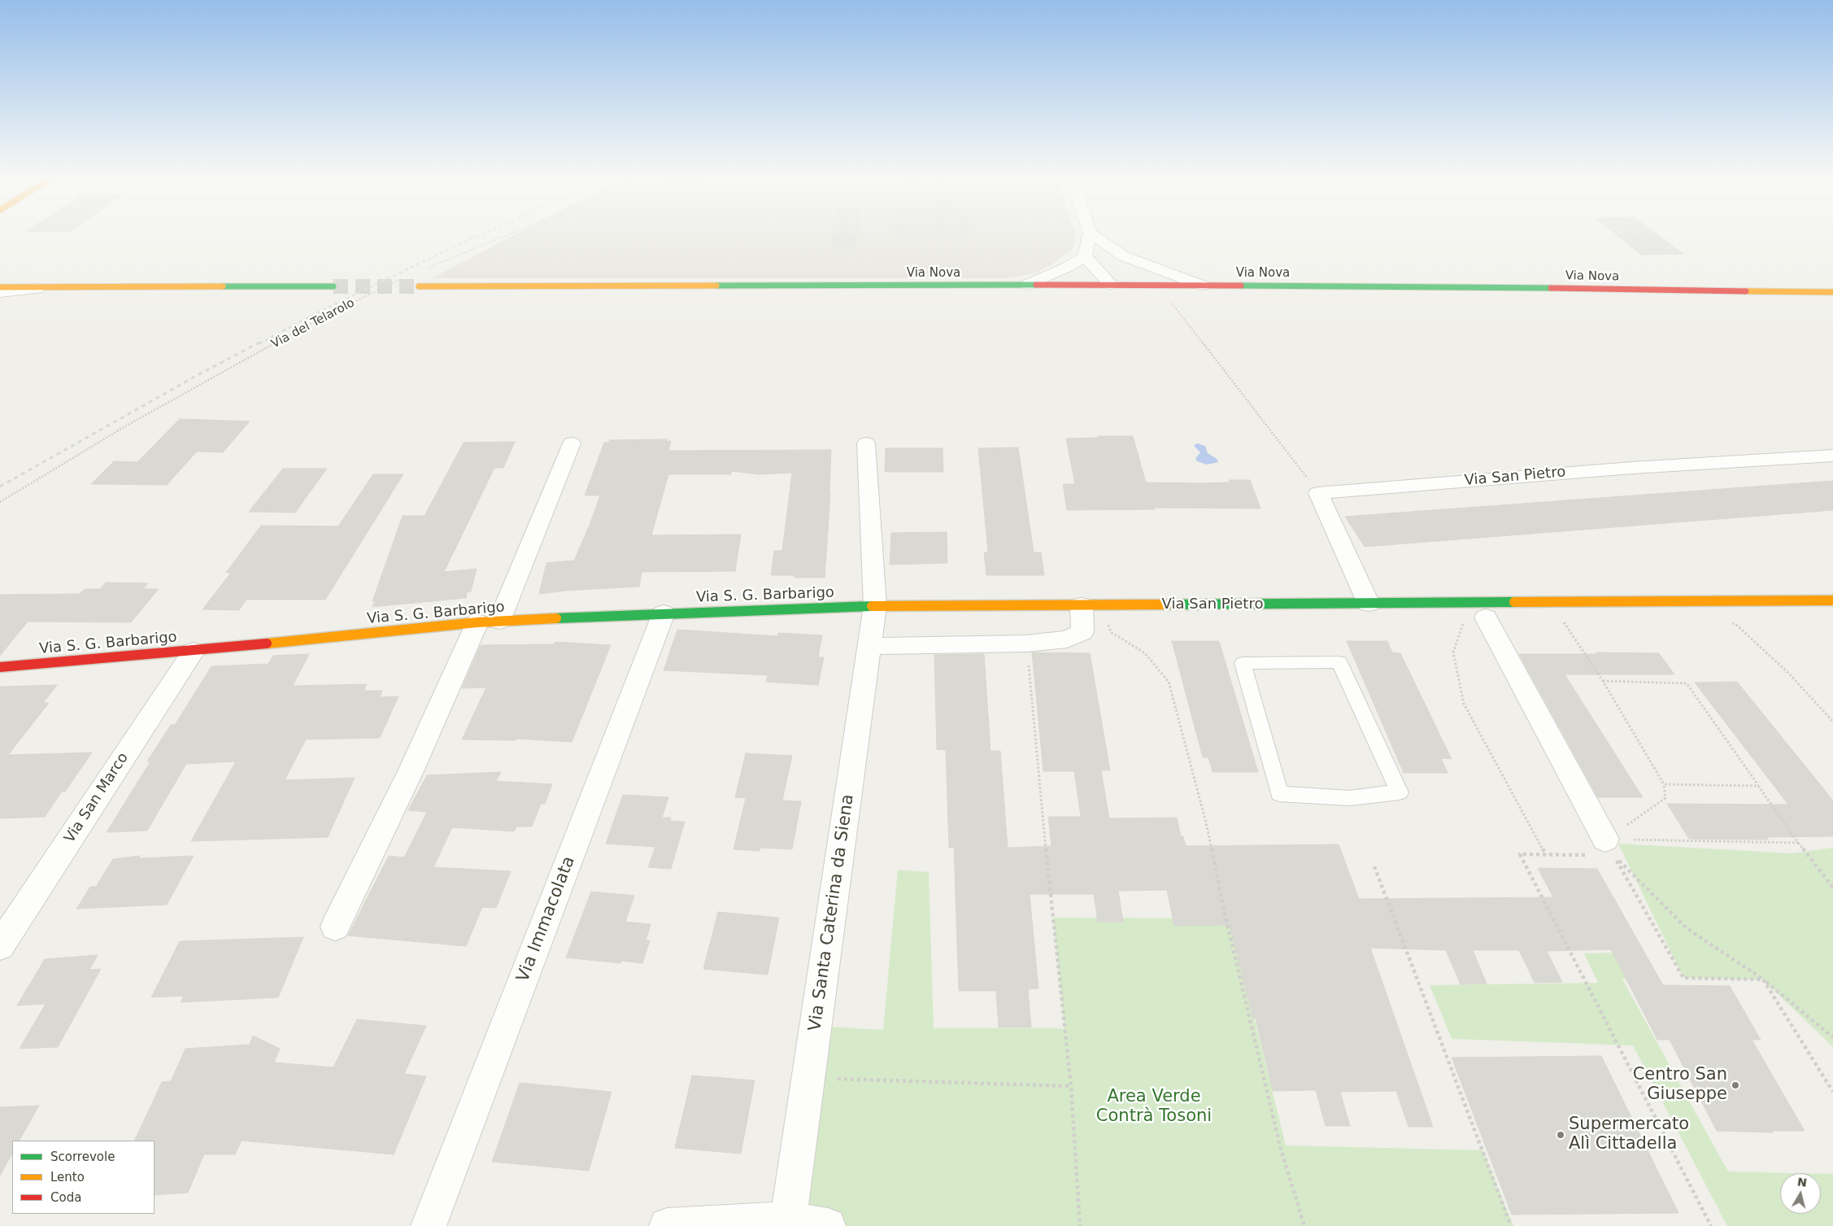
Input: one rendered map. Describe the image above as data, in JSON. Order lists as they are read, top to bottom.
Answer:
{
  "streets": {
    "street": [
      "Via Nova",
      "Via San Pietro",
      "Via S. G. Barbarigo",
      "Via San Marco",
      "Via Santa Caterina da Siena",
      "Via Immacolata"
    ],
    "path": ["Via del Telarolo"]
  },
  "crossings": [
    ["Via San Pietro", "Via S. G. Barbarigo"],
    ["Via San Pietro", "Via Santa Caterina da Siena"],
    ["Via S. G. Barbarigo", "Via San Marco"],
    ["Via S. G. Barbarigo", "Via Santa Caterina da Siena"],
    ["Via S. G. Barbarigo", "Via Immacolata"]
  ],
  "parks": ["Area Verde Contrà Tosoni"],
  "places": ["Centro San Giuseppe", "Supermercato Alì Cittadella"],
  "legend": ["Scorrevole", "Lento", "Coda"],
  "north": "top"
}
